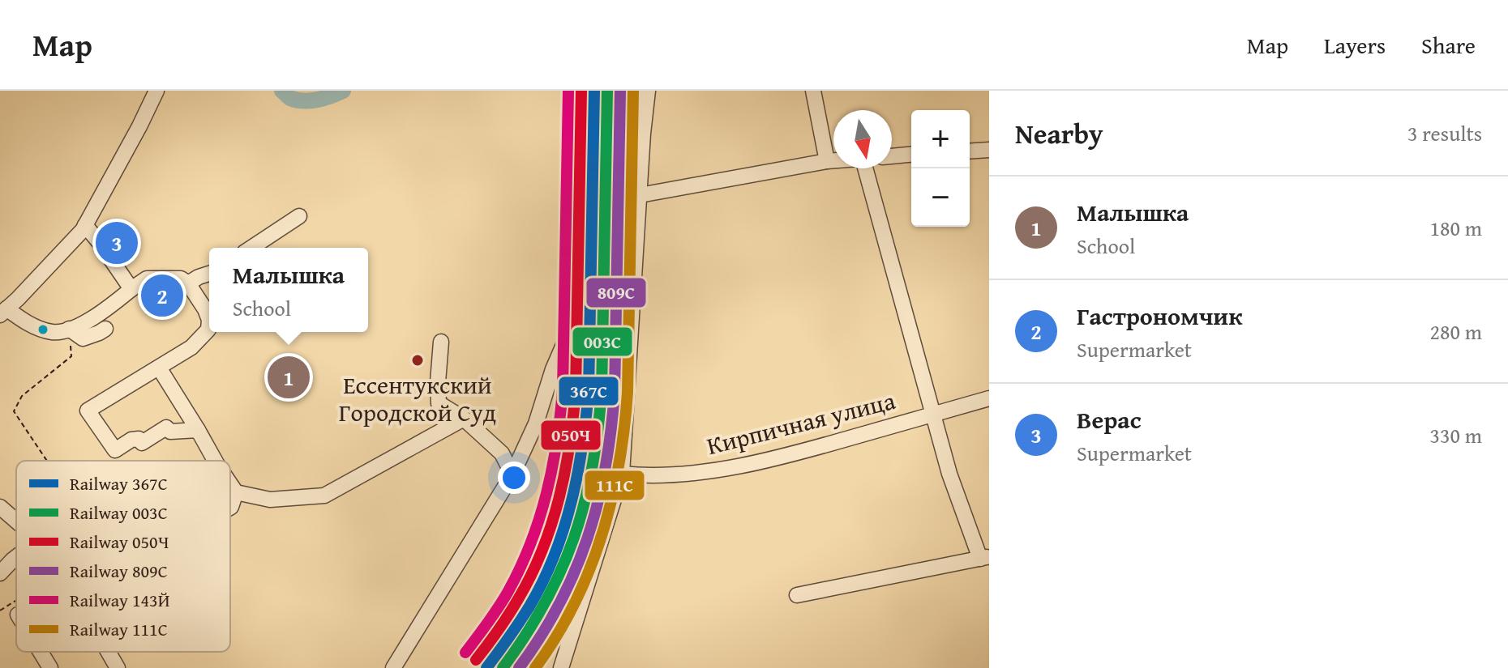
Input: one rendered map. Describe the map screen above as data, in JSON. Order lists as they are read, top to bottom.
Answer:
{
  "streets": {
    "street": ["Кирпичная улица"]
  },
  "places": ["Ессентукский Городской Суд"],
  "lines": [
    "rail line 367С",
    "rail line 003С",
    "rail line 050Ч",
    "rail line 143Й",
    "rail line 809С",
    "rail line 111С"
  ],
  "legend": [
    "Railway 367С",
    "Railway 003С",
    "Railway 050Ч",
    "Railway 809С",
    "Railway 143Й",
    "Railway 111С"
  ],
  "north": "bottom",
  "page": {
    "header": "Map",
    "nav": ["Map", "Layers", "Share"],
    "heading": ["Nearby", "3 results"],
    "map_buttons": ["+", "−"],
    "list": [
      {
        "mark": "1",
        "name": "Малышка",
        "note": "School",
        "value": "180 m"
      },
      {
        "mark": "2",
        "name": "Гастрономчик",
        "note": "Supermarket",
        "value": "280 m"
      },
      {
        "mark": "3",
        "name": "Верас",
        "note": "Supermarket",
        "value": "330 m"
      }
    ],
    "pins": ["3", "2", "1"],
    "popup": ["Малышка", "School"]
  }
}
